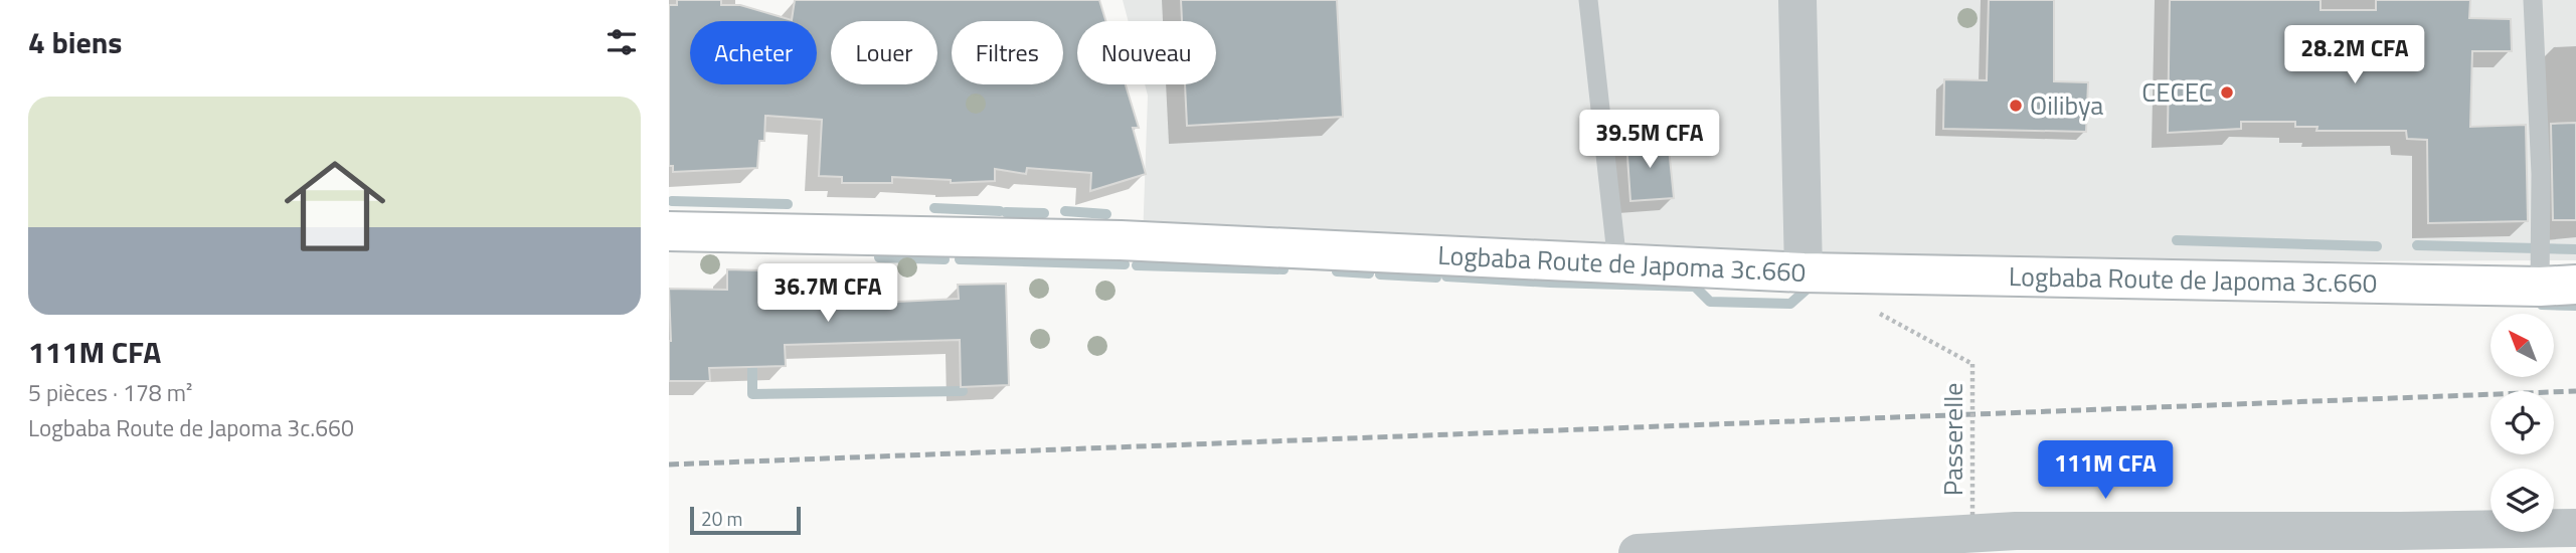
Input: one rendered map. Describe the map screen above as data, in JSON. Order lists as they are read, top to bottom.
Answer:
{
  "streets": {
    "main road": ["Logbaba Route de Japoma 3c.660"],
    "path": ["Passerelle"]
  },
  "places": ["CECEC", "Oilibya"],
  "scale_bar": "20 m",
  "north": "top left",
  "page": {
    "heading": "4 biens",
    "chip": [
      "Acheter",
      "Louer",
      "Filtres",
      "Nouveau"
    ],
    "price": [
      "28.2M CFA",
      "39.5M CFA",
      "36.7M CFA",
      "111M CFA"
    ],
    "list": [
      {
        "name": "111M CFA",
        "note": "5 pièces · 178 m² · Logbaba Route de Japoma 3c.660"
      }
    ],
    "scale": "20 m"
  }
}
